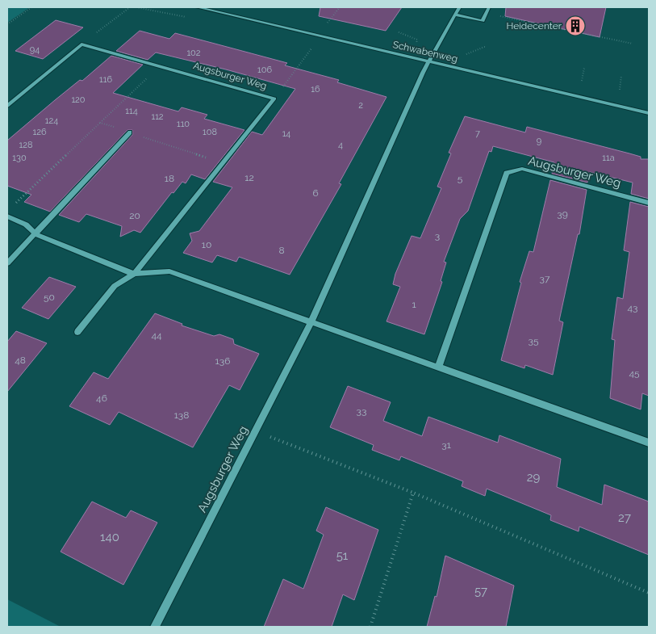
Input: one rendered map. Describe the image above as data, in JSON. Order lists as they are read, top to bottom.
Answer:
{
  "streets": {
    "street": ["Schwabenweg", "Augsburger Weg"]
  },
  "crossings": [
    ["Schwabenweg", "Augsburger Weg"]
  ],
  "places": {
    "building": ["Heidecenter"]
  },
  "house_numbers": [
    "94",
    "102",
    "106",
    "116",
    "16",
    "120",
    "2",
    "114",
    "112",
    "124",
    "110",
    "126",
    "108",
    "14",
    "7",
    "9",
    "128",
    "4",
    "130",
    "11a",
    "12",
    "18",
    "5",
    "6",
    "39",
    "20",
    "3",
    "10",
    "8",
    "37",
    "50",
    "1",
    "43",
    "44",
    "35",
    "48",
    "136",
    "45",
    "46",
    "33",
    "138",
    "31",
    "29",
    "27",
    "140",
    "51",
    "57"
  ]
}
